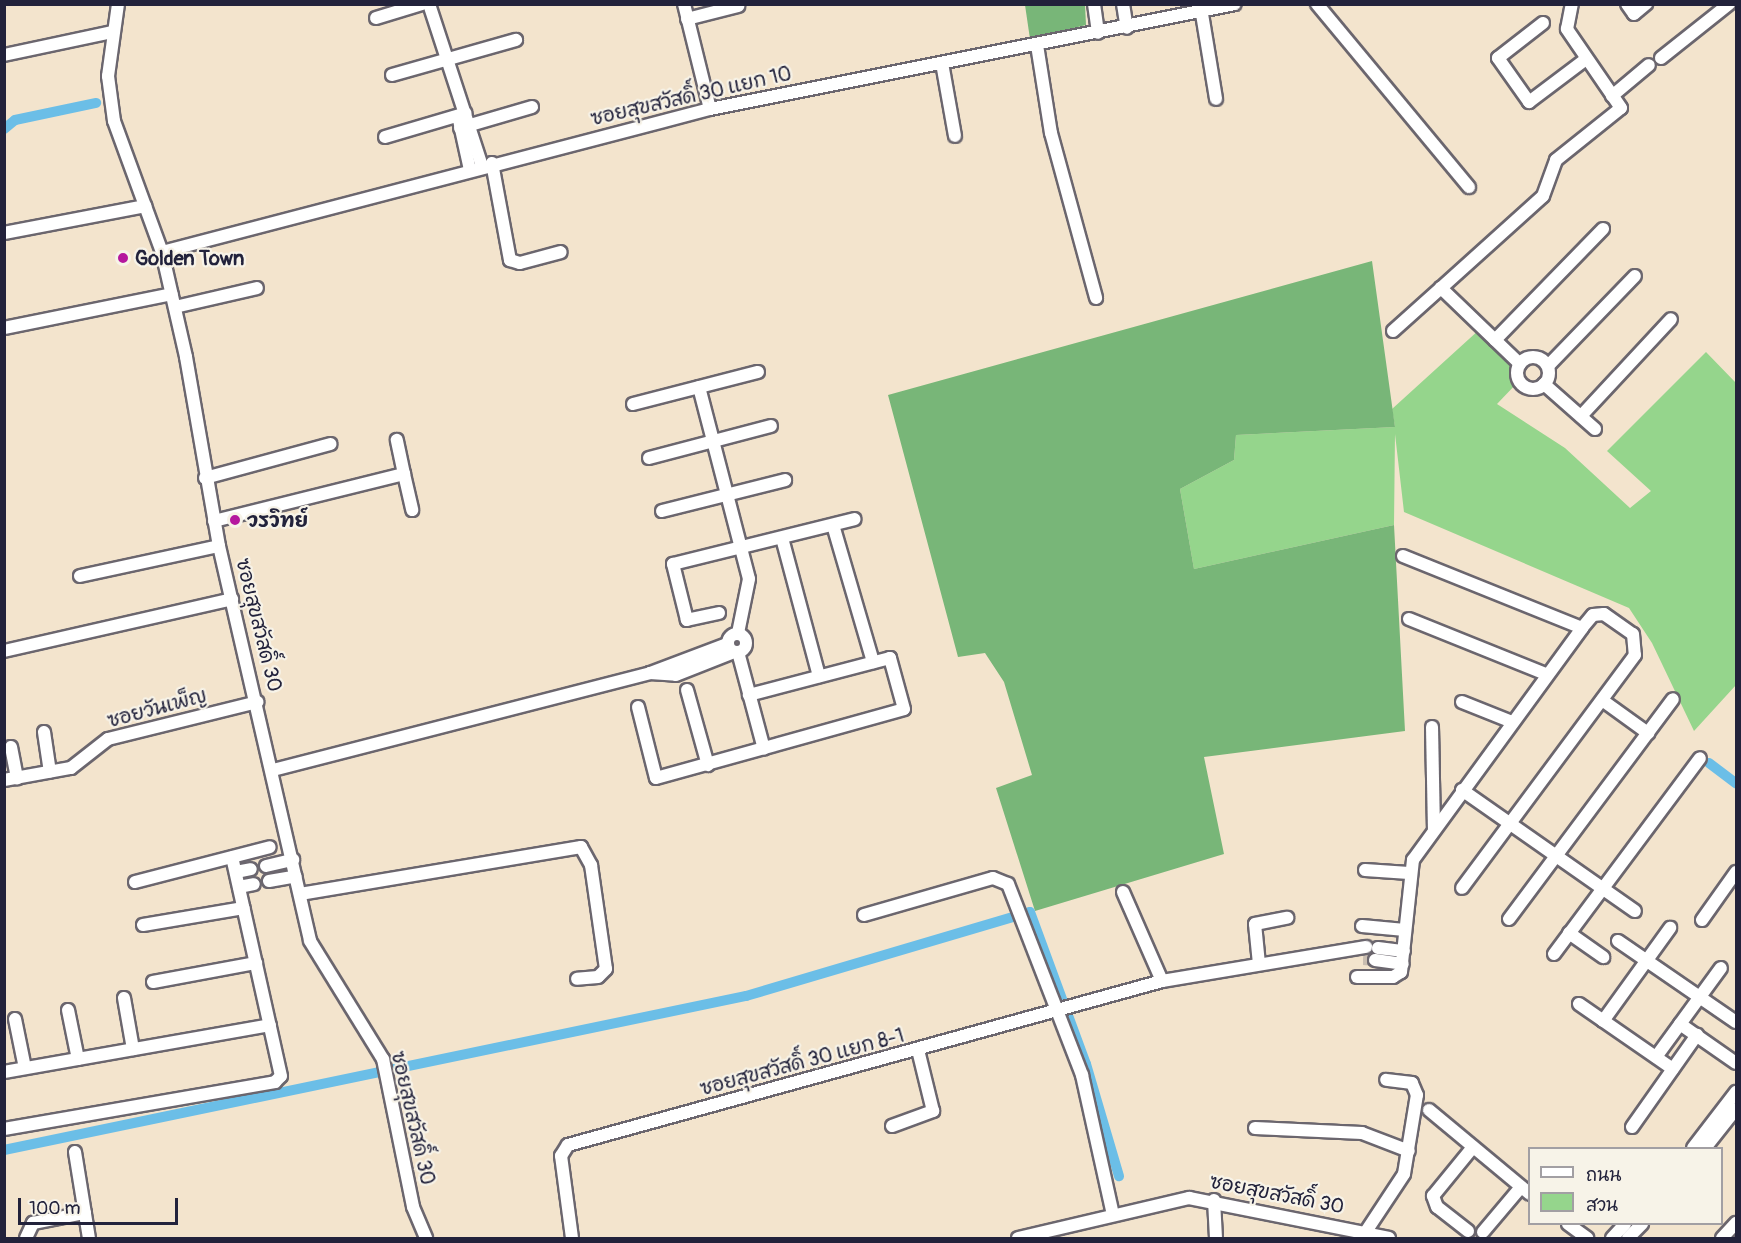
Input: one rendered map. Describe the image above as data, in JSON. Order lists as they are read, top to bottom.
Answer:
{
  "streets": {
    "street": [
      "ซอยสุขสวัสดิ์ 30 แยก 10",
      "ซอยสุขสวัสดิ์ 30",
      "ซอยวันเพ็ญ",
      "ซอยสุขสวัสดิ์ 30 แยก 8-1"
    ]
  },
  "crossings": [
    ["ซอยสุขสวัสดิ์ 30 แยก 10", "ซอยสุขสวัสดิ์ 30"],
    ["ซอยสุขสวัสดิ์ 30", "ซอยวันเพ็ญ"]
  ],
  "places": ["Golden Town", "วรวิทย์"],
  "legend": ["ถนน", "สวน"],
  "scale_bar": "100 m"
}
